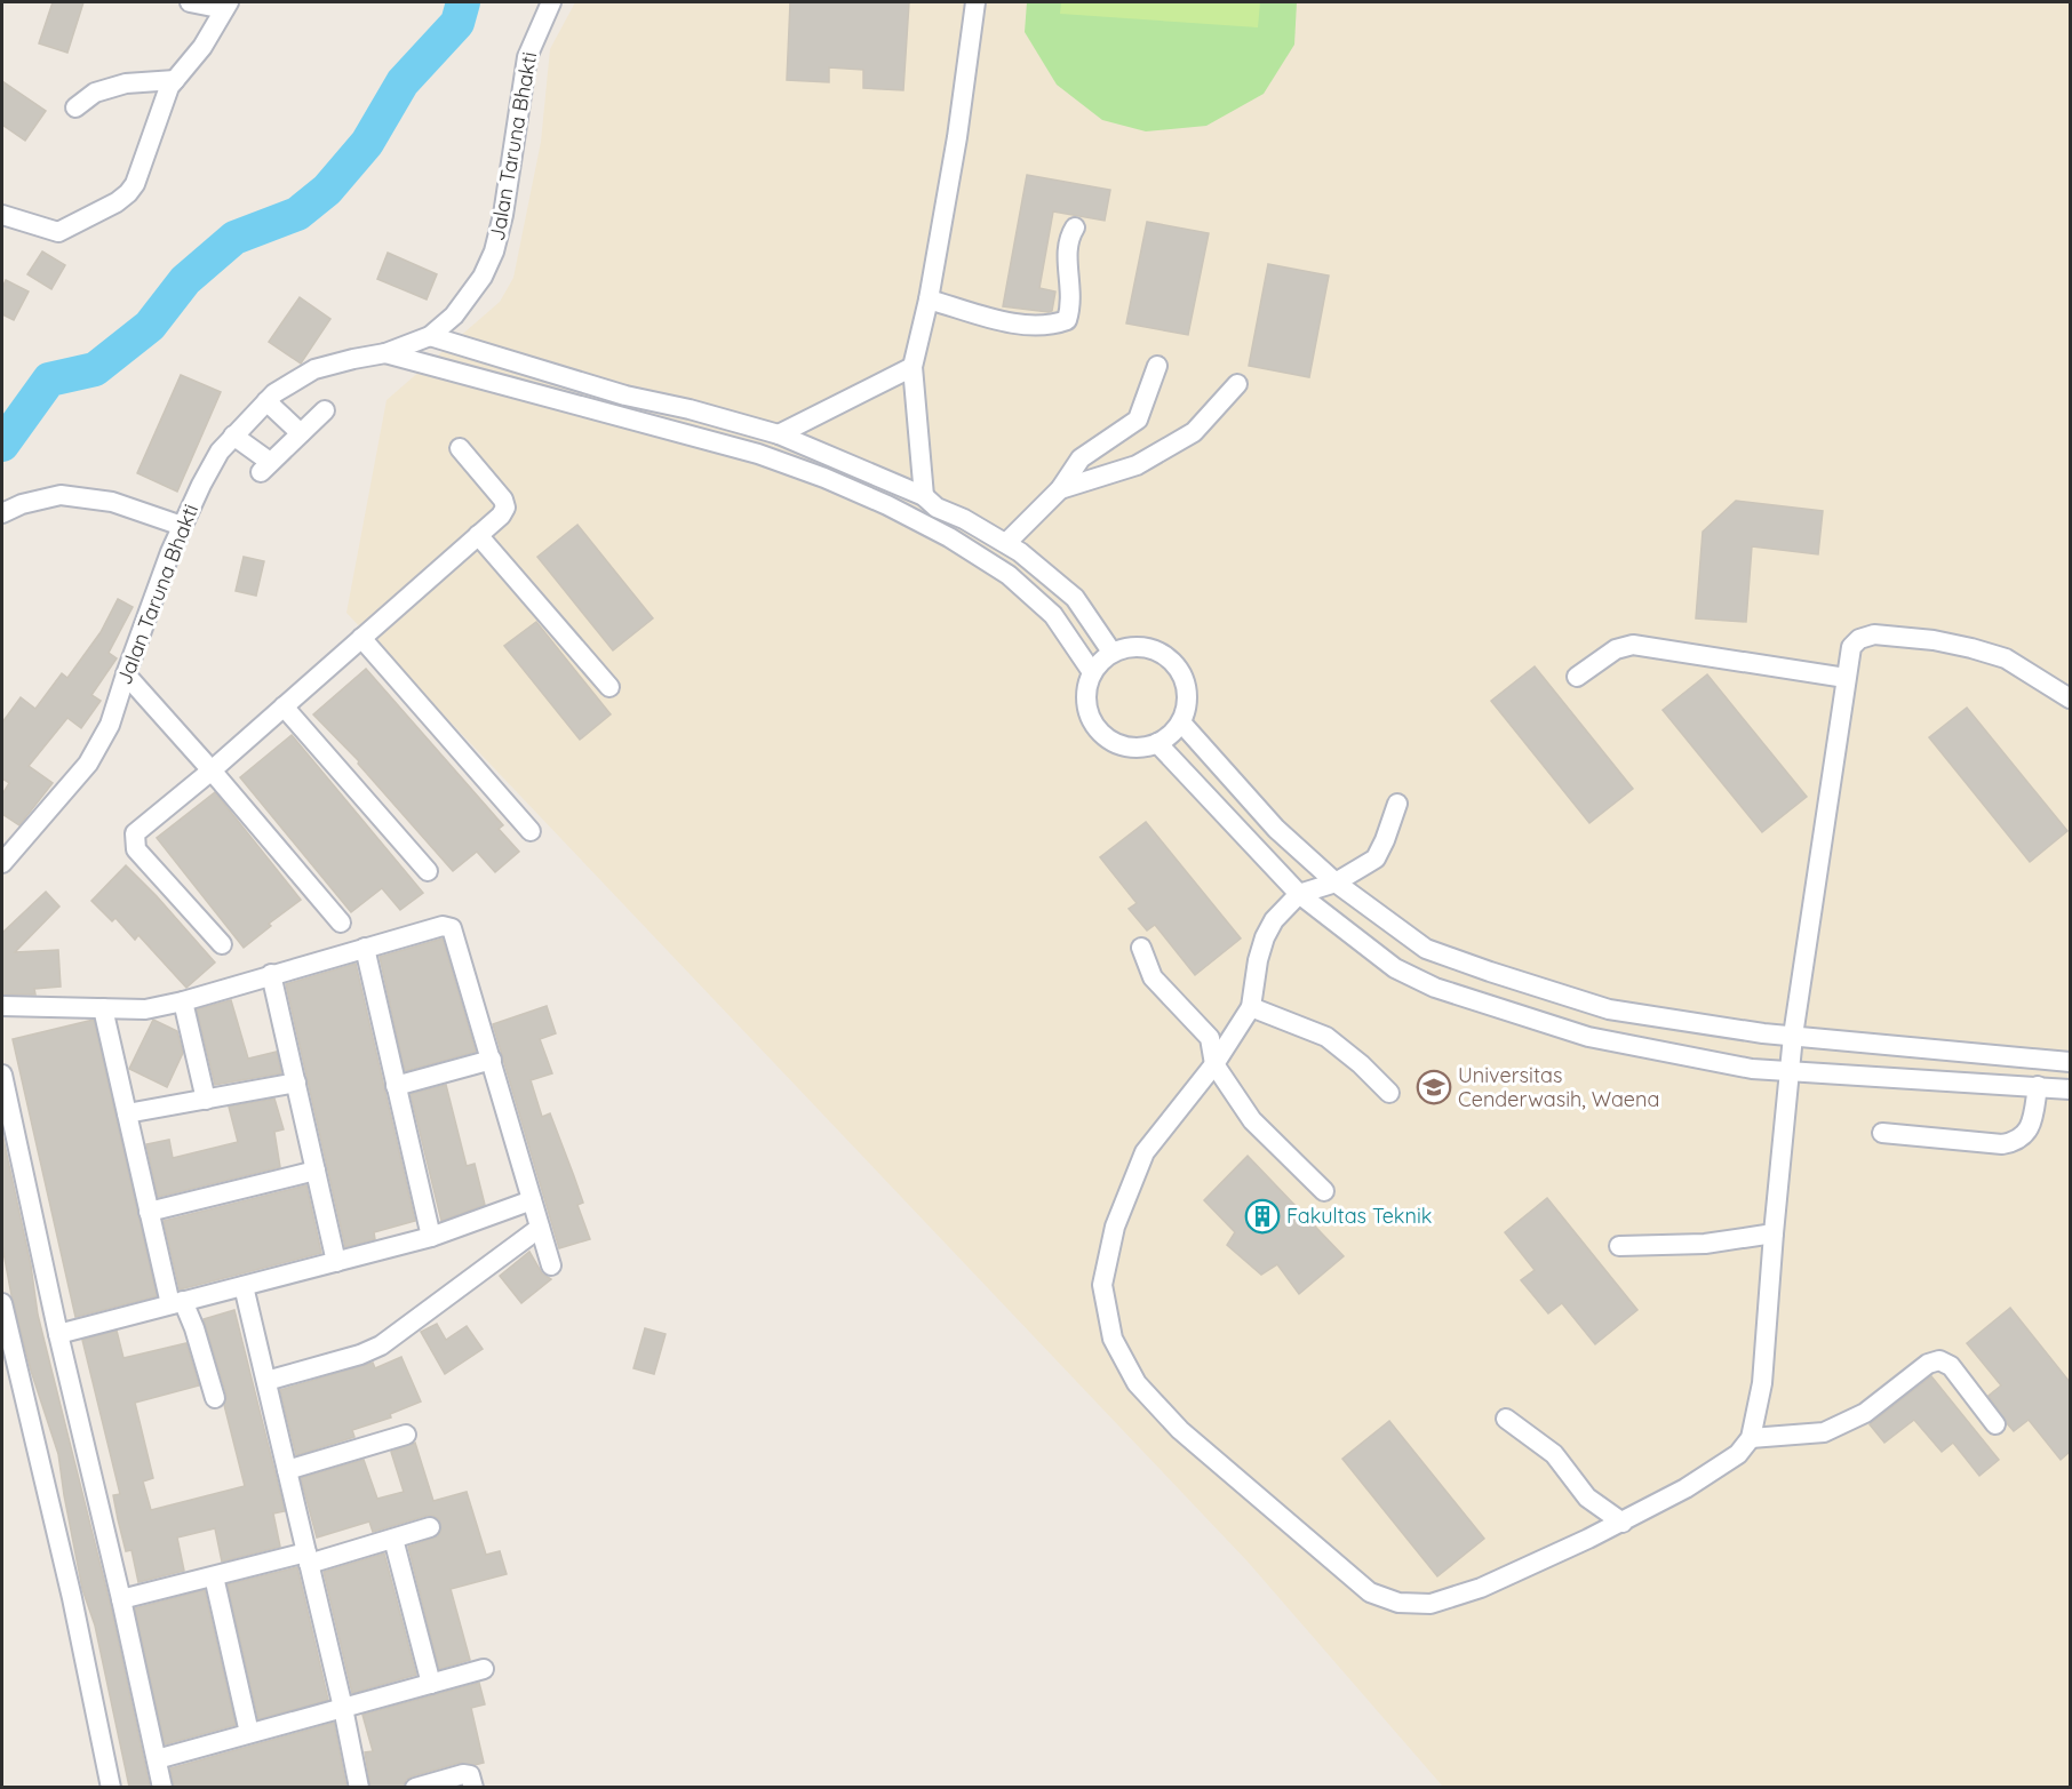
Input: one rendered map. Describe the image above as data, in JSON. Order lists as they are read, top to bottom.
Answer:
{
  "streets": {
    "street": ["Jalan Taruna Bhakti"]
  },
  "places": {
    "school or university": ["Universitas Cenderwasih, Waena"],
    "building": ["Fakultas Teknik"]
  }
}
